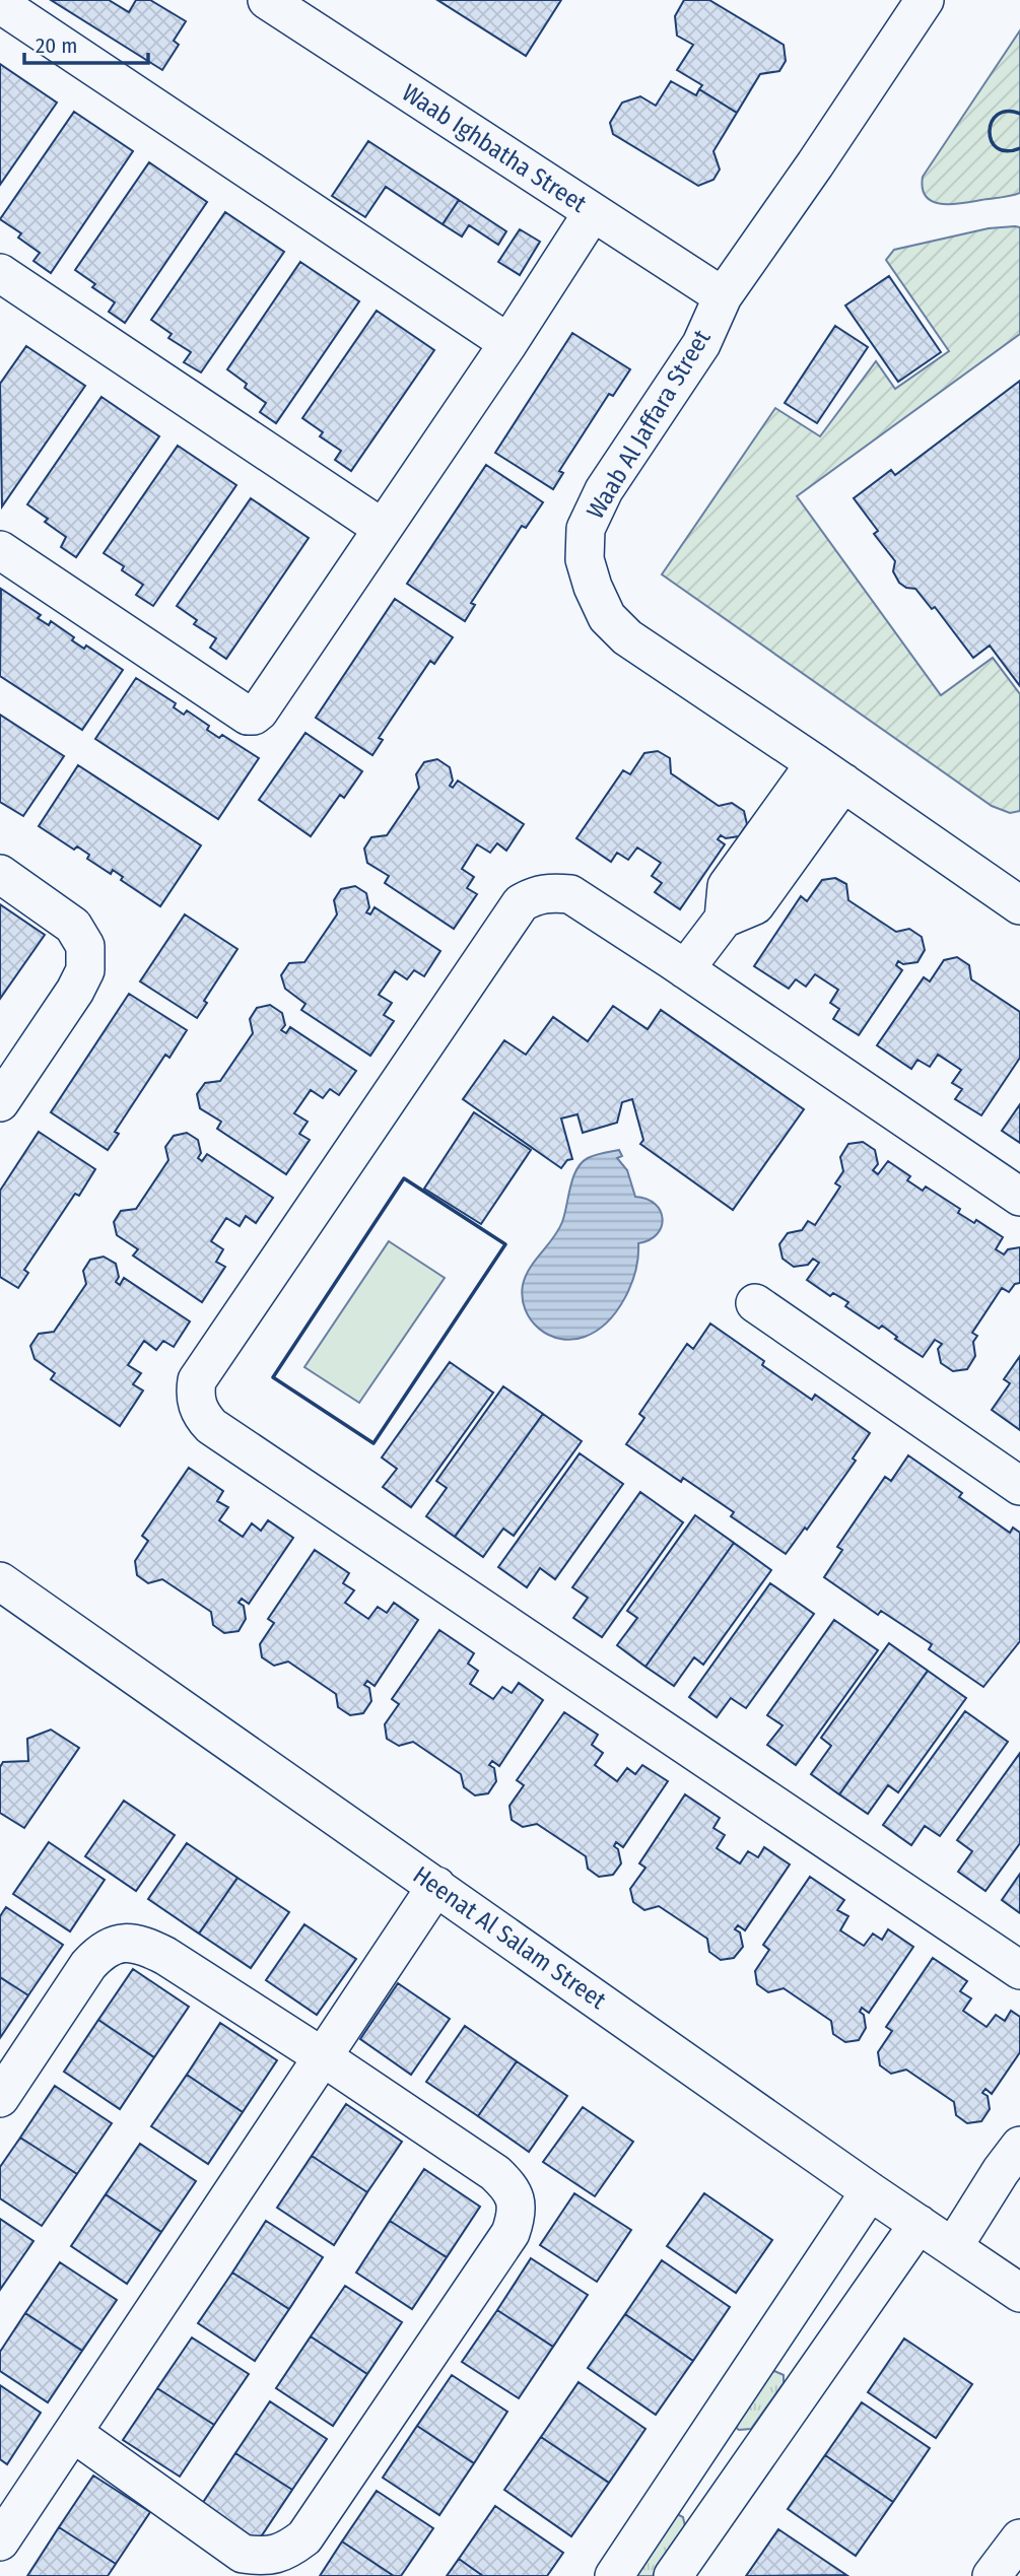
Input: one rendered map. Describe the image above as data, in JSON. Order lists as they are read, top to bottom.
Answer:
{
  "streets": {
    "street": ["Waab Ighbatha Street", "Waab Al Jaffara Street", "Heenat Al Salam Street"]
  },
  "crossings": [
    ["Waab Ighbatha Street", "Waab Al Jaffara Street"]
  ],
  "scale_bar": "20 m"
}
